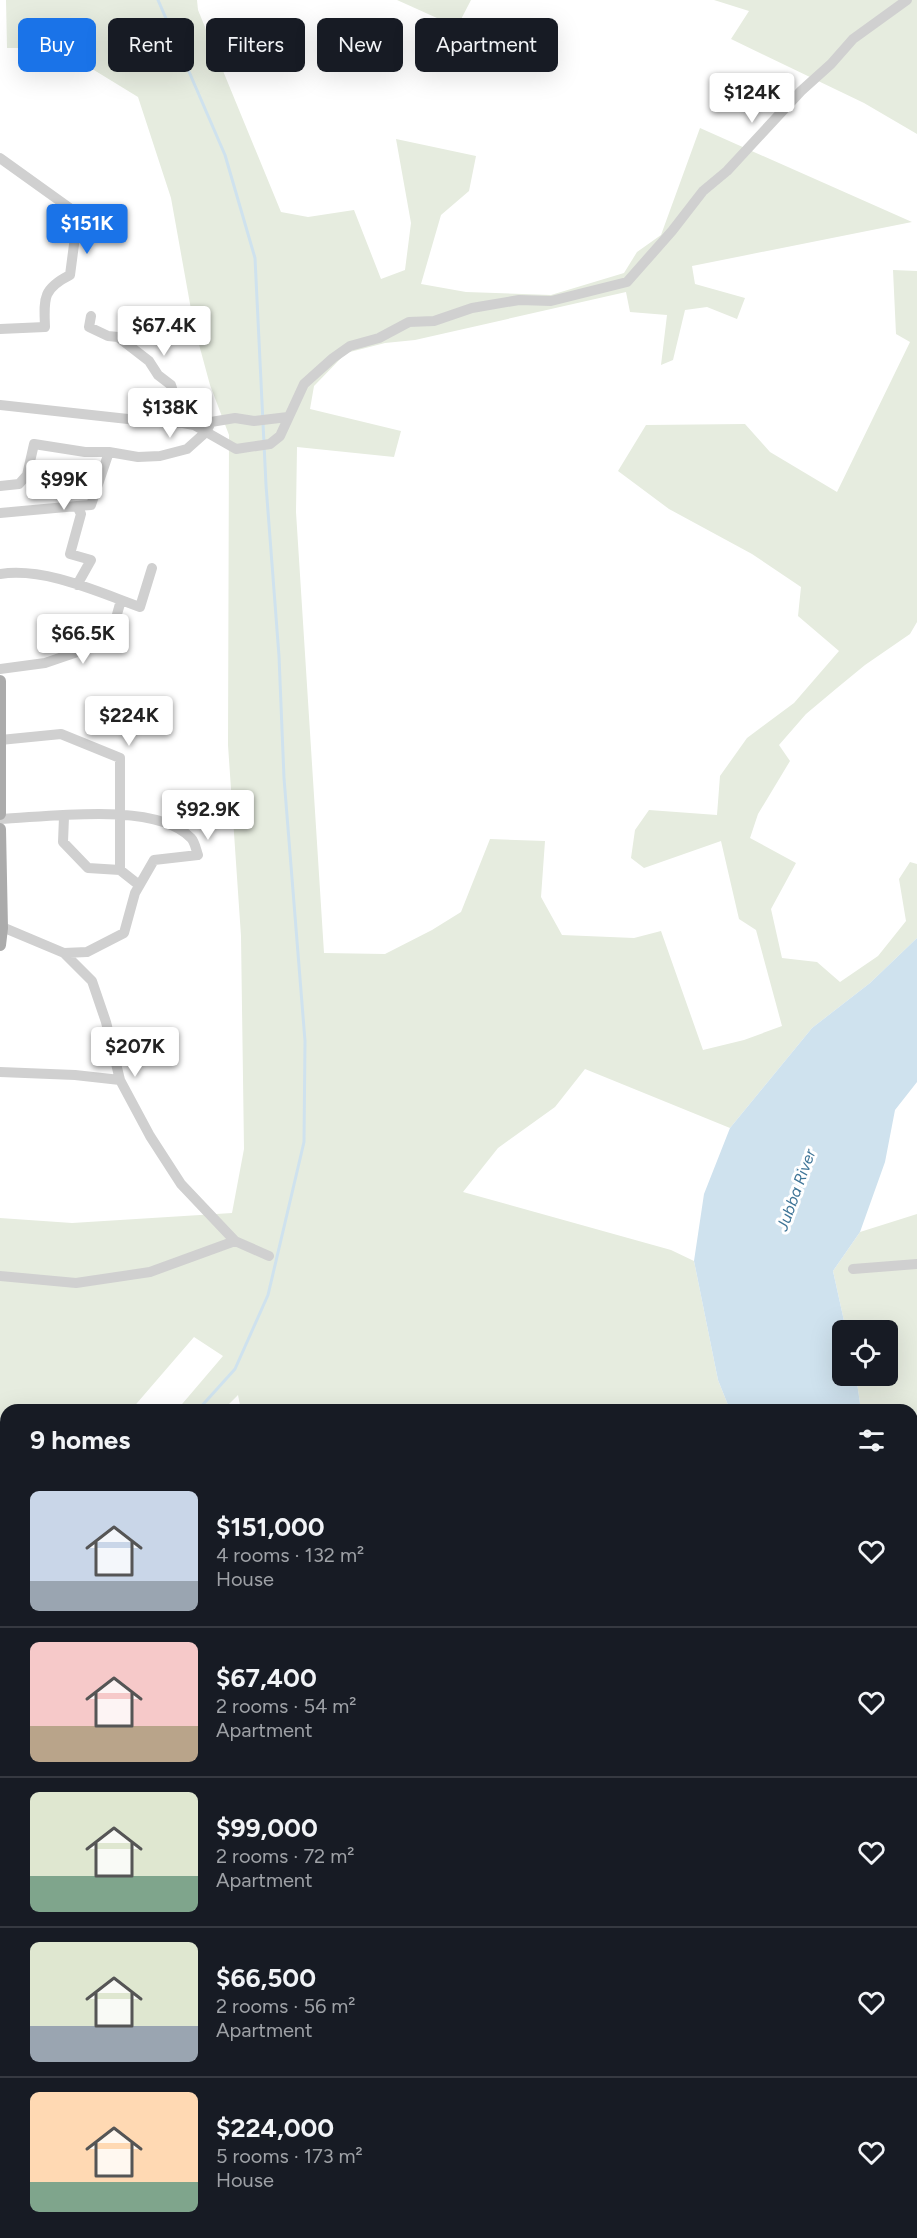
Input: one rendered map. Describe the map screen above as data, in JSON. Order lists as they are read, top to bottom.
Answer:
{
  "water": ["Jubba River"],
  "page": {
    "chip": [
      "Buy",
      "Rent",
      "Filters",
      "New",
      "Apartment"
    ],
    "price": [
      "$124K",
      "$151K",
      "$67.4K",
      "$138K",
      "$99K",
      "$66.5K",
      "$224K",
      "$92.9K",
      "$207K"
    ],
    "heading": "9 homes",
    "list": [
      {
        "name": "$151,000",
        "note": "4 rooms · 132 m² · House"
      },
      {
        "name": "$67,400",
        "note": "2 rooms · 54 m² · Apartment"
      },
      {
        "name": "$99,000",
        "note": "2 rooms · 72 m² · Apartment"
      },
      {
        "name": "$66,500",
        "note": "2 rooms · 56 m² · Apartment"
      },
      {
        "name": "$224,000",
        "note": "5 rooms · 173 m² · House"
      }
    ]
  }
}
